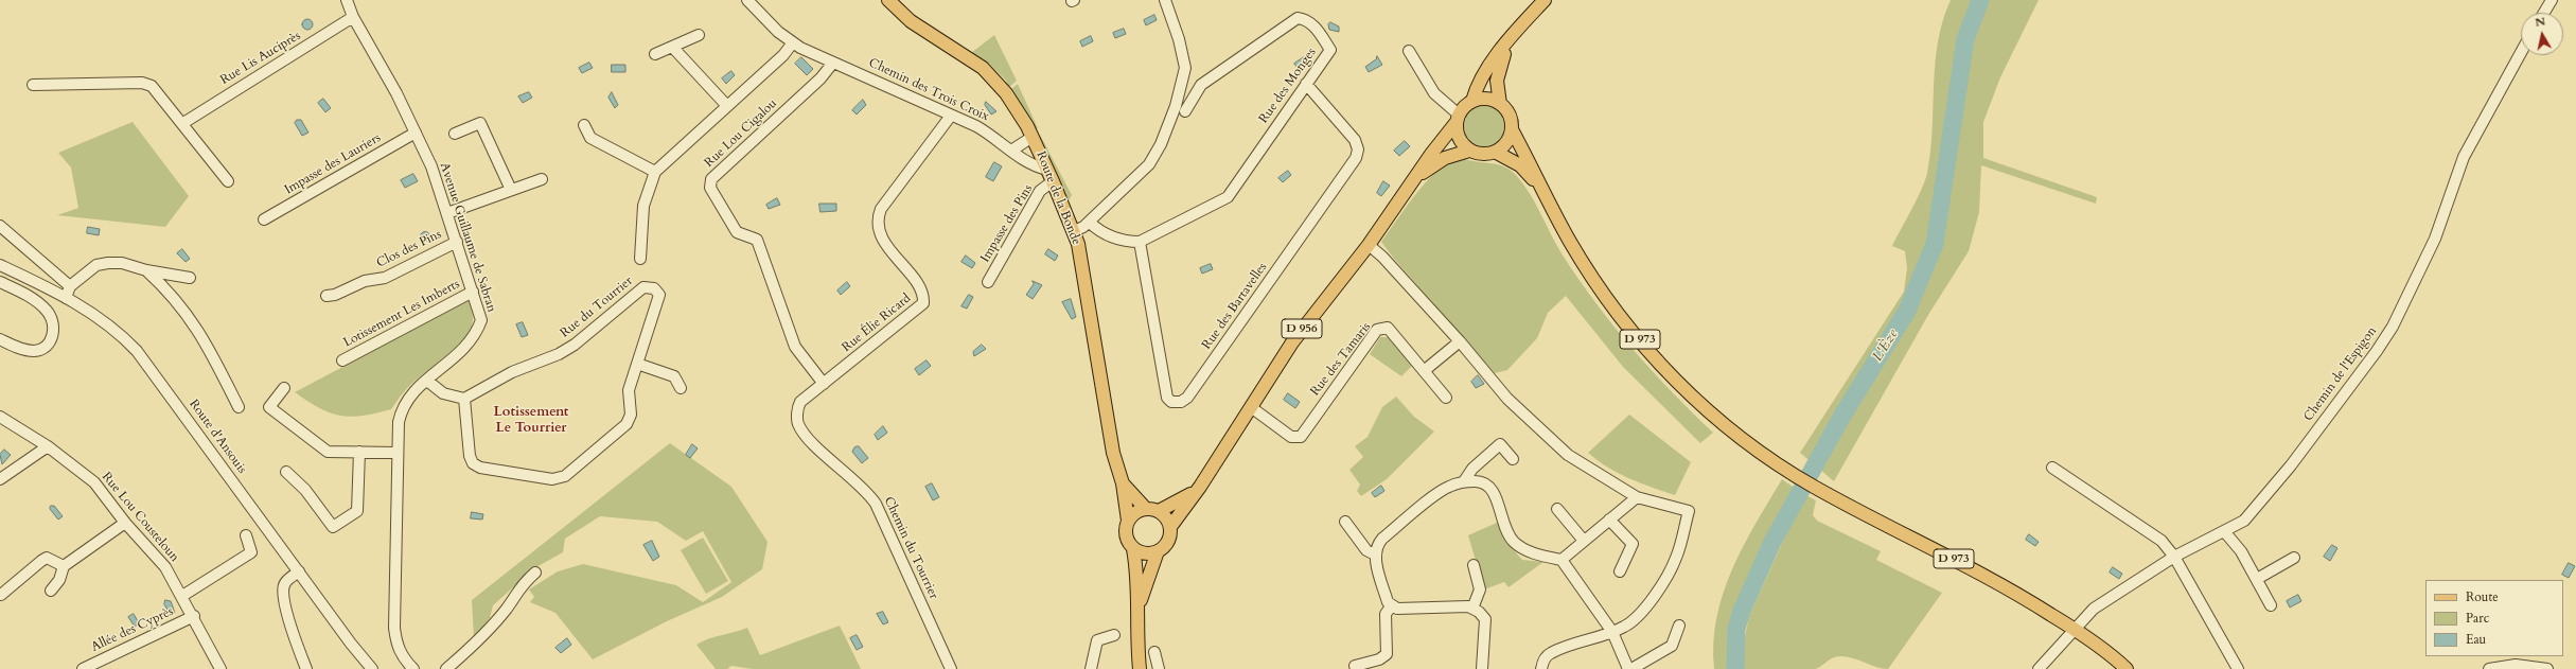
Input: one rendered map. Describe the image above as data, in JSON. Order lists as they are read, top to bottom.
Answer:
{
  "streets": {
    "main road": ["Route de la Bonde", "D 956", "D 973"],
    "street": [
      "Rue Lis Auciprès",
      "Rue des Monges",
      "Chemin des Trois Croix",
      "Rue Lou Cigalou",
      "Impasse des Lauriers",
      "Impasse des Pins",
      "Avenue Guillaume de Sabran",
      "Clos des Pins",
      "Rue des Bartavelles",
      "Rue du Tourrier",
      "Lotissement Les Imberts",
      "Rue Élie Ricard",
      "Rue des Tamaris",
      "Chemin de l'Espigon",
      "Route d'Ansouis",
      "Rue Lou Cousteloun",
      "Chemin du Tourrier",
      "Allée des Cyprès"
    ]
  },
  "crossings": [
    ["Rue Lis Auciprès", "Avenue Guillaume de Sabran"],
    ["Rue des Monges", "Rue des Bartavelles"],
    ["Chemin des Trois Croix", "Rue Lou Cigalou"],
    ["Chemin des Trois Croix", "Route de la Bonde"],
    ["Chemin des Trois Croix", "Rue Élie Ricard"],
    ["Rue Lou Cigalou", "Rue Élie Ricard"],
    ["Impasse des Lauriers", "Avenue Guillaume de Sabran"],
    ["Route de la Bonde", "Impasse des Pins"],
    ["Route de la Bonde", "D 956"],
    ["Avenue Guillaume de Sabran", "Clos des Pins"],
    ["Avenue Guillaume de Sabran", "Lotissement Les Imberts"],
    ["Rue Élie Ricard", "Chemin du Tourrier"],
    ["D 956", "D 973"],
    ["D 956", "Rue des Tamaris"],
    ["Rue Lou Cousteloun", "Allée des Cyprès"]
  ],
  "districts": ["Lotissement Le Tourrier"],
  "water": ["L'Èze"],
  "legend": ["Route", "Parc", "Eau"],
  "north": "top"
}
